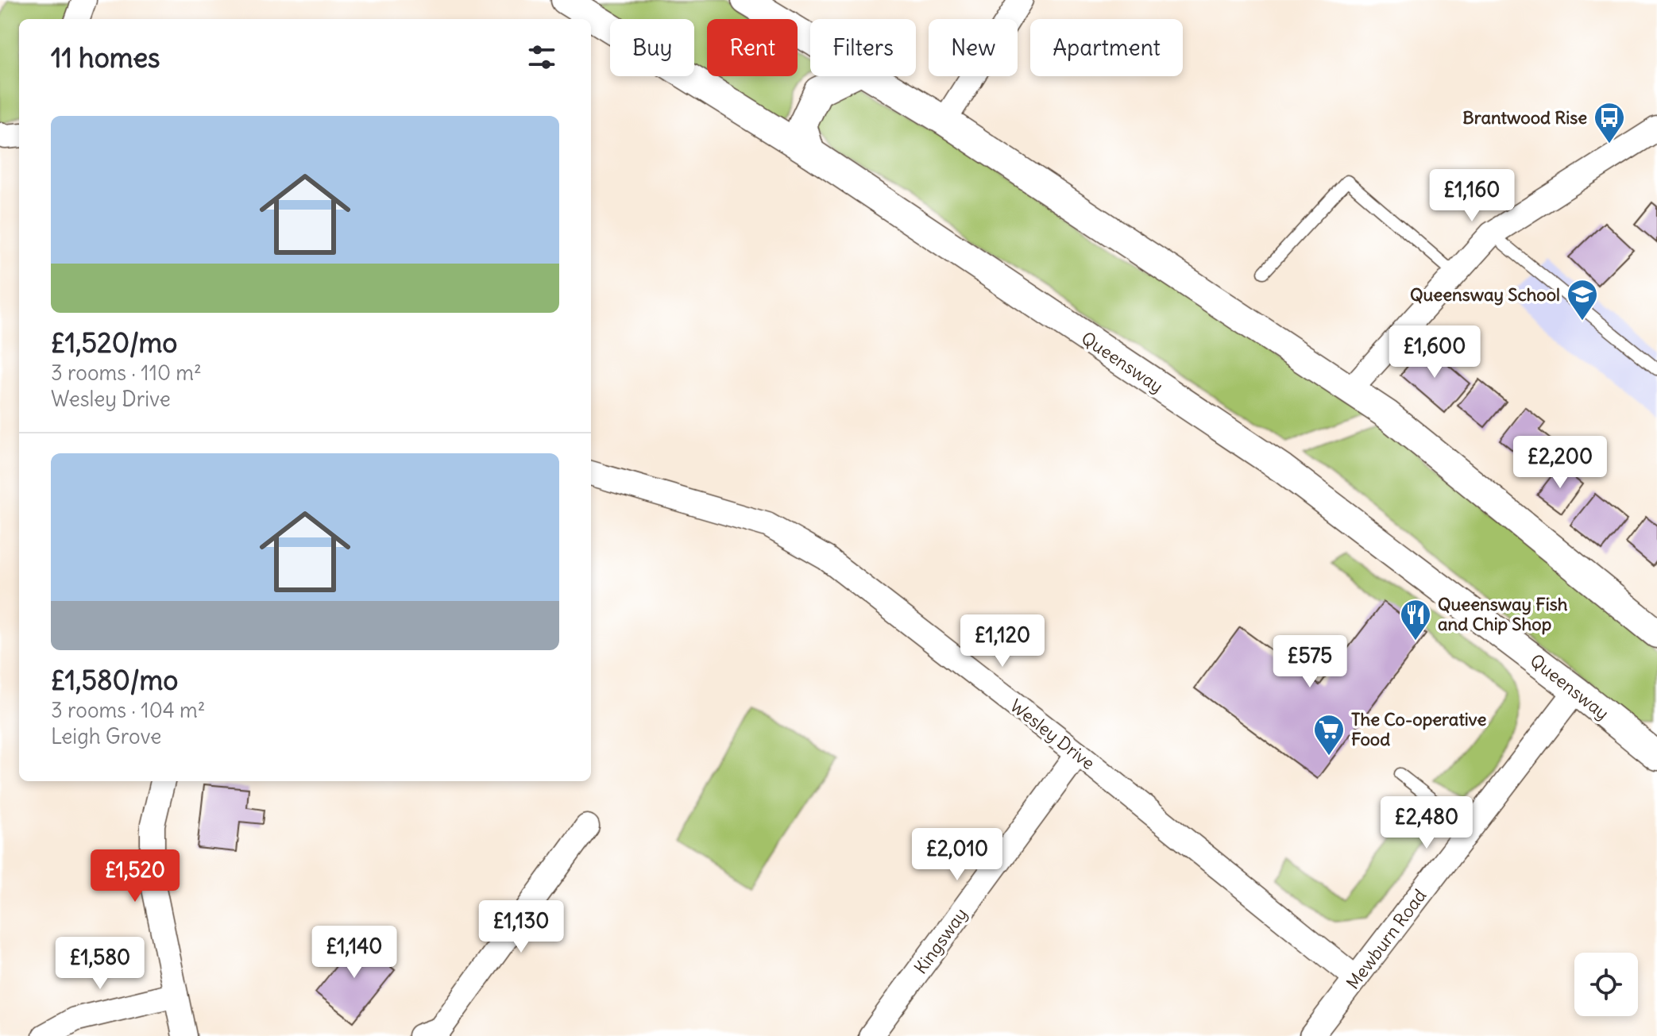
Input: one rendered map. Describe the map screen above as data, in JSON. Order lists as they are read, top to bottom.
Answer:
{
  "streets": {
    "street": [
      "Queensway",
      "Wesley Drive",
      "Mewburn Road",
      "Kingsway"
    ]
  },
  "crossings": [
    ["Queensway", "Mewburn Road"],
    ["Wesley Drive", "Mewburn Road"],
    ["Wesley Drive", "Kingsway"]
  ],
  "places": {
    "bus stop": ["Brantwood Rise"],
    "school or university": ["Queensway School"],
    "restaurant": ["Queensway Fish and Chip Shop"],
    "supermarket": ["The Co-operative Food"]
  },
  "page": {
    "chip": [
      "Buy",
      "Rent",
      "Filters",
      "New",
      "Apartment"
    ],
    "heading": "11 homes",
    "list": [
      {
        "name": "£1,520/mo",
        "note": "3 rooms · 110 m² · Wesley Drive"
      },
      {
        "name": "£1,580/mo",
        "note": "3 rooms · 104 m² · Leigh Grove"
      }
    ],
    "price": [
      "£1,160",
      "£1,600",
      "£2,200",
      "£1,120",
      "£575",
      "£2,480",
      "£2,010",
      "£1,520",
      "£1,130",
      "£1,140",
      "£1,580"
    ]
  }
}
